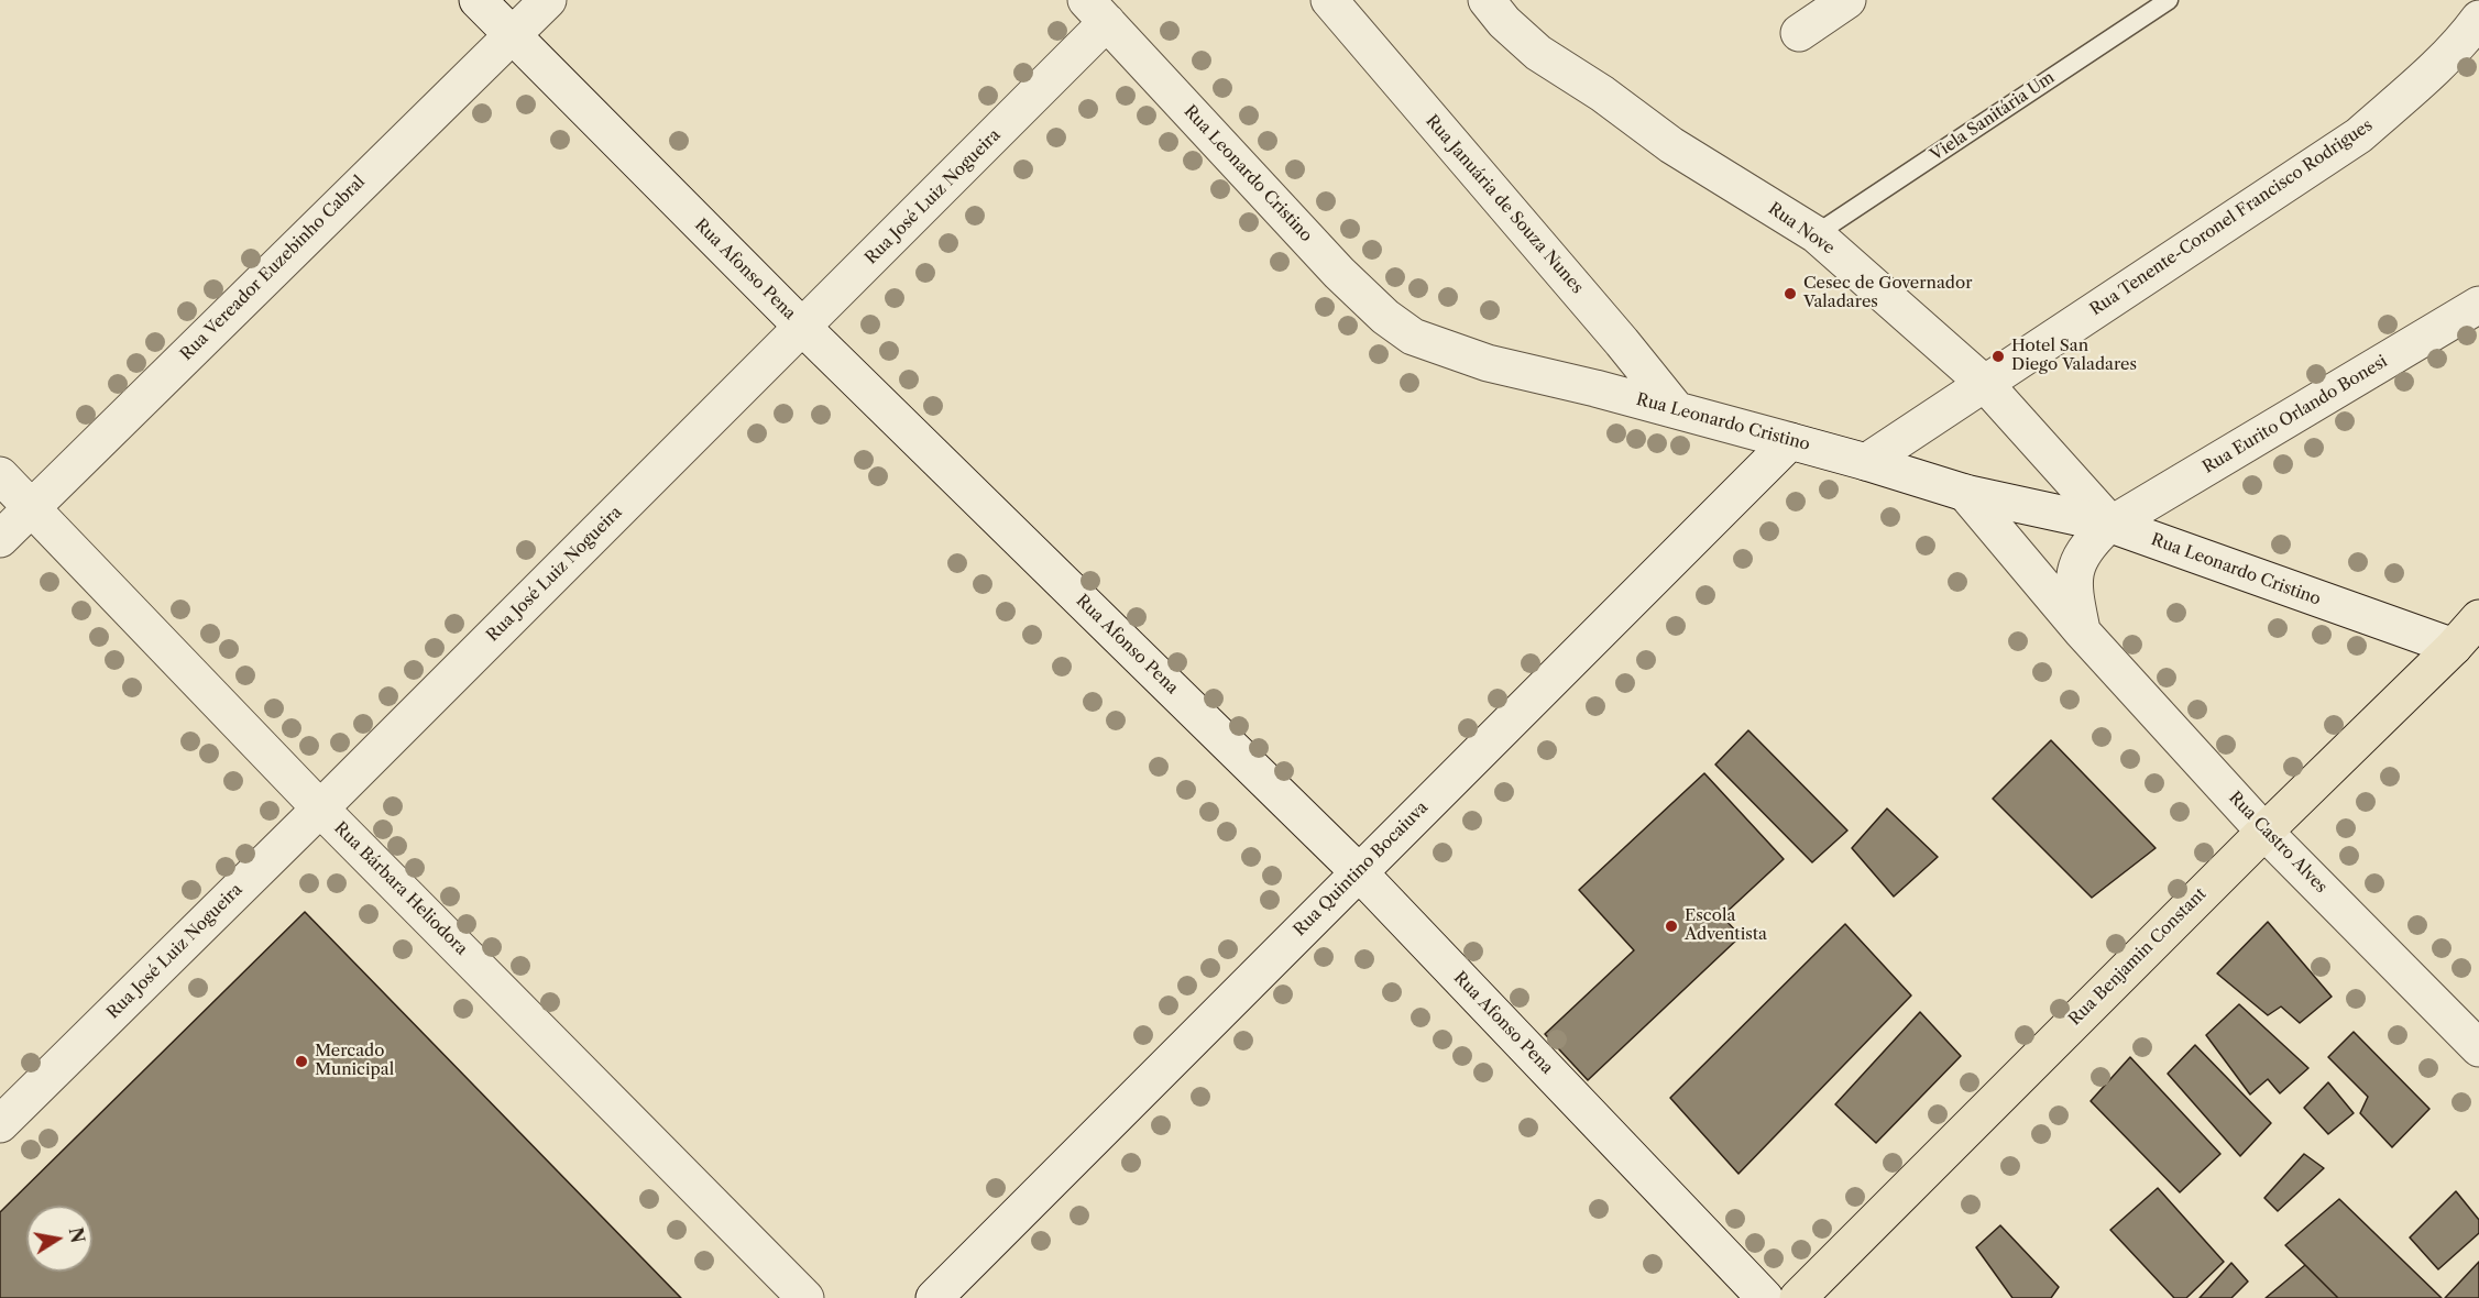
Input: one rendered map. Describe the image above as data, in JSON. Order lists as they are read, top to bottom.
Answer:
{
  "streets": {
    "main road": ["Rua Benjamin Constant"],
    "street": [
      "Rua Leonardo Cristino",
      "Rua José Luiz Nogueira",
      "Rua Januária de Souza Nunes",
      "Rua Tenente-Coronel Francisco Rodrigues",
      "Rua Nove",
      "Rua Vereador Euzebinho Cabral",
      "Rua Afonso Pena",
      "Rua Eurito Orlando Bonesi",
      "Rua Castro Alves",
      "Rua Quintino Bocaiuva",
      "Rua Bárbara Heliodora"
    ],
    "lane": ["Viela Sanitária Um"]
  },
  "crossings": [
    ["Viela Sanitária Um", "Rua Nove"],
    ["Rua Leonardo Cristino", "Rua José Luiz Nogueira"],
    ["Rua Leonardo Cristino", "Rua Januária de Souza Nunes"],
    ["Rua Leonardo Cristino", "Rua Tenente-Coronel Francisco Rodrigues"],
    ["Rua Leonardo Cristino", "Rua Nove"],
    ["Rua Leonardo Cristino", "Rua Eurito Orlando Bonesi"],
    ["Rua Leonardo Cristino", "Rua Castro Alves"],
    ["Rua Leonardo Cristino", "Rua Quintino Bocaiuva"],
    ["Rua Leonardo Cristino", "Rua Benjamin Constant"],
    ["Rua José Luiz Nogueira", "Rua Afonso Pena"],
    ["Rua José Luiz Nogueira", "Rua Bárbara Heliodora"],
    ["Rua Tenente-Coronel Francisco Rodrigues", "Rua Nove"],
    ["Rua Nove", "Rua Eurito Orlando Bonesi"],
    ["Rua Vereador Euzebinho Cabral", "Rua Afonso Pena"],
    ["Rua Vereador Euzebinho Cabral", "Rua Bárbara Heliodora"],
    ["Rua Afonso Pena", "Rua Quintino Bocaiuva"],
    ["Rua Castro Alves", "Rua Benjamin Constant"]
  ],
  "places": [
    "Cesec de Governador Valadares",
    "Hotel San Diego Valadares",
    "Escola Adventista",
    "Mercado Municipal"
  ],
  "north": "right"
}
